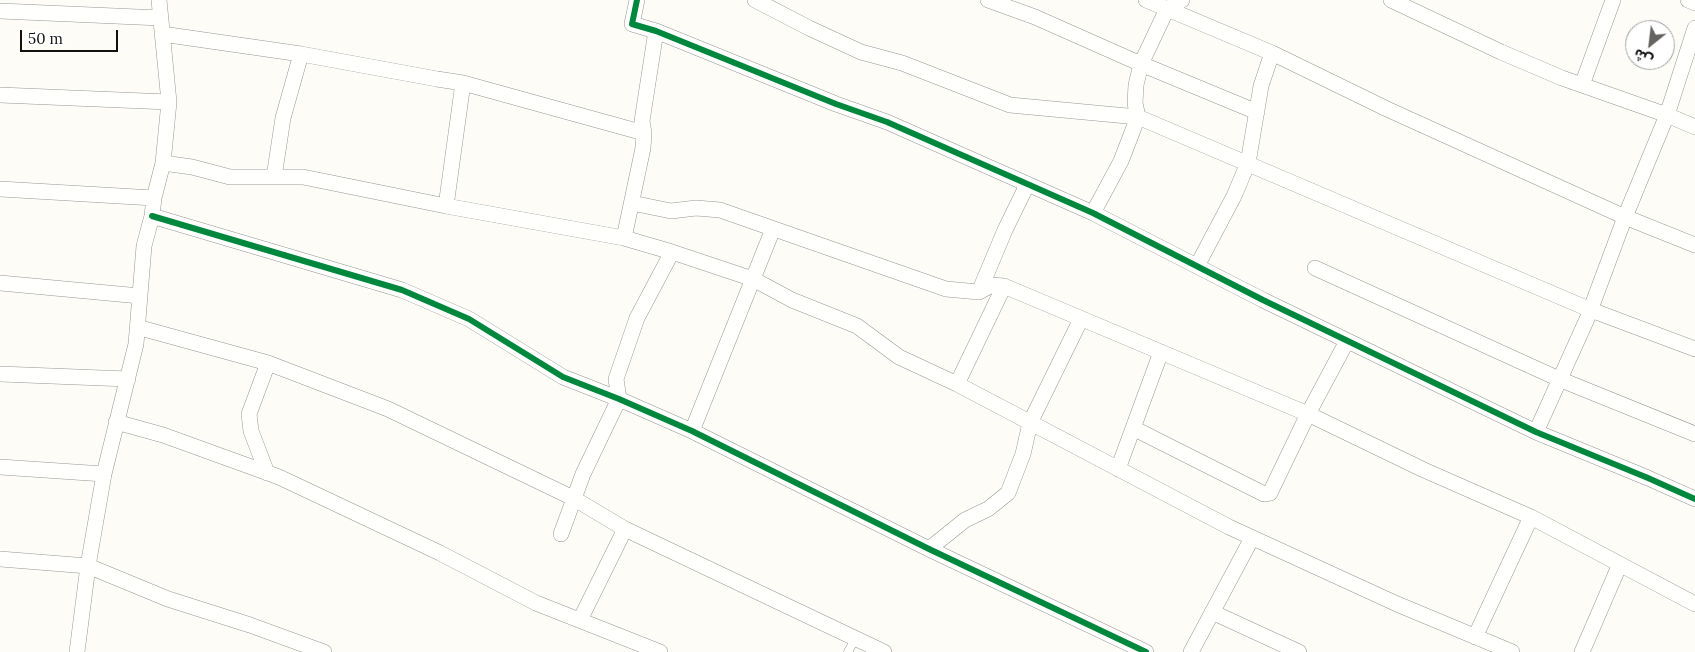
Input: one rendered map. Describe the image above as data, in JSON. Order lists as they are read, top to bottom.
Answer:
{
  "scale_bar": "50 m",
  "north": "bottom left"
}
